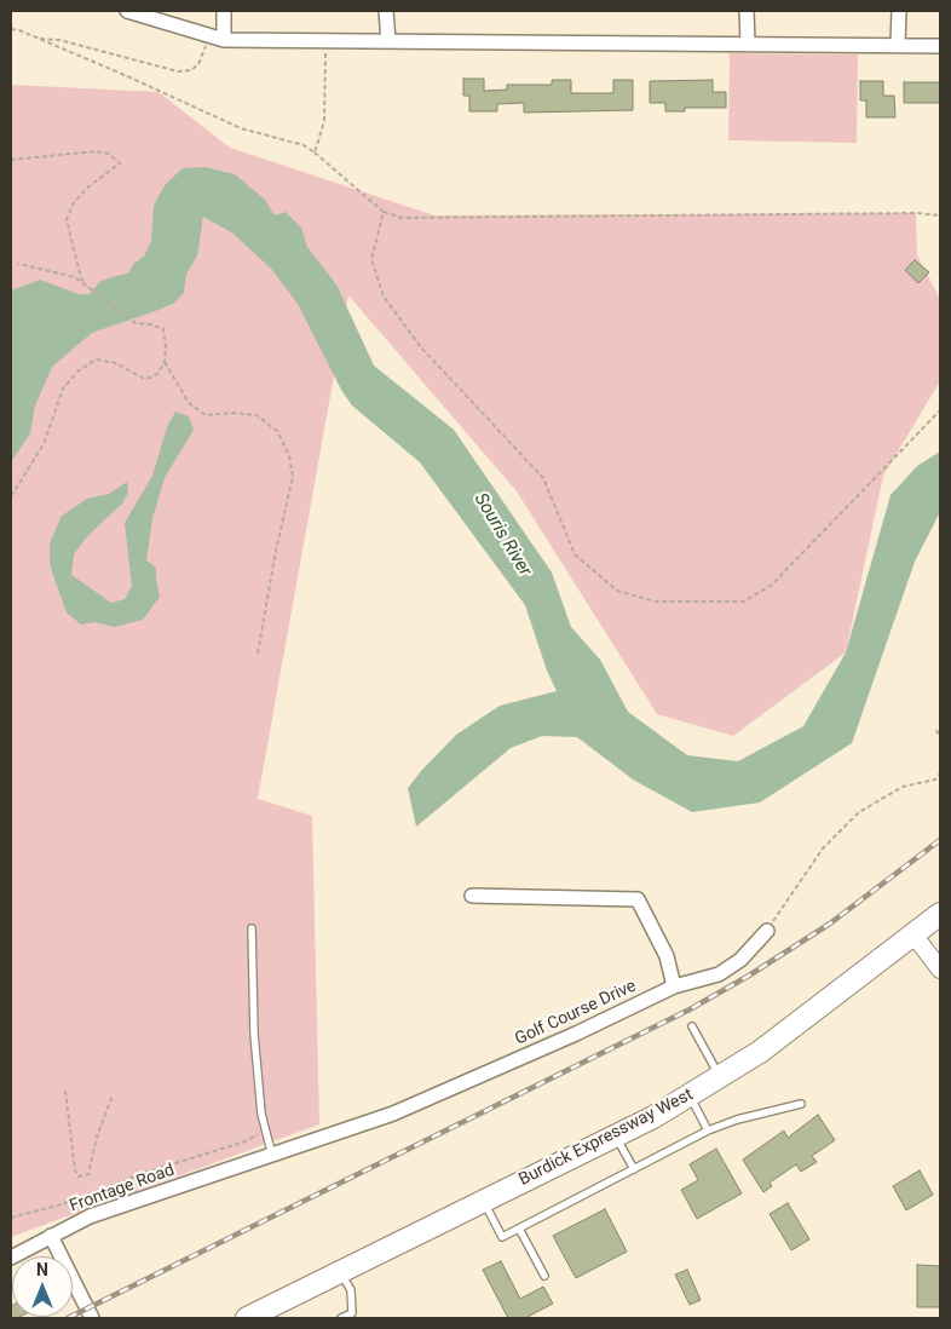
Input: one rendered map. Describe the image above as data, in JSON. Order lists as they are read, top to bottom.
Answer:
{
  "streets": {
    "main road": ["Burdick Expressway West"],
    "street": ["Golf Course Drive", "Frontage Road"]
  },
  "crossings": [
    ["Golf Course Drive", "Frontage Road"]
  ],
  "water": ["Souris River"],
  "north": "top"
}
